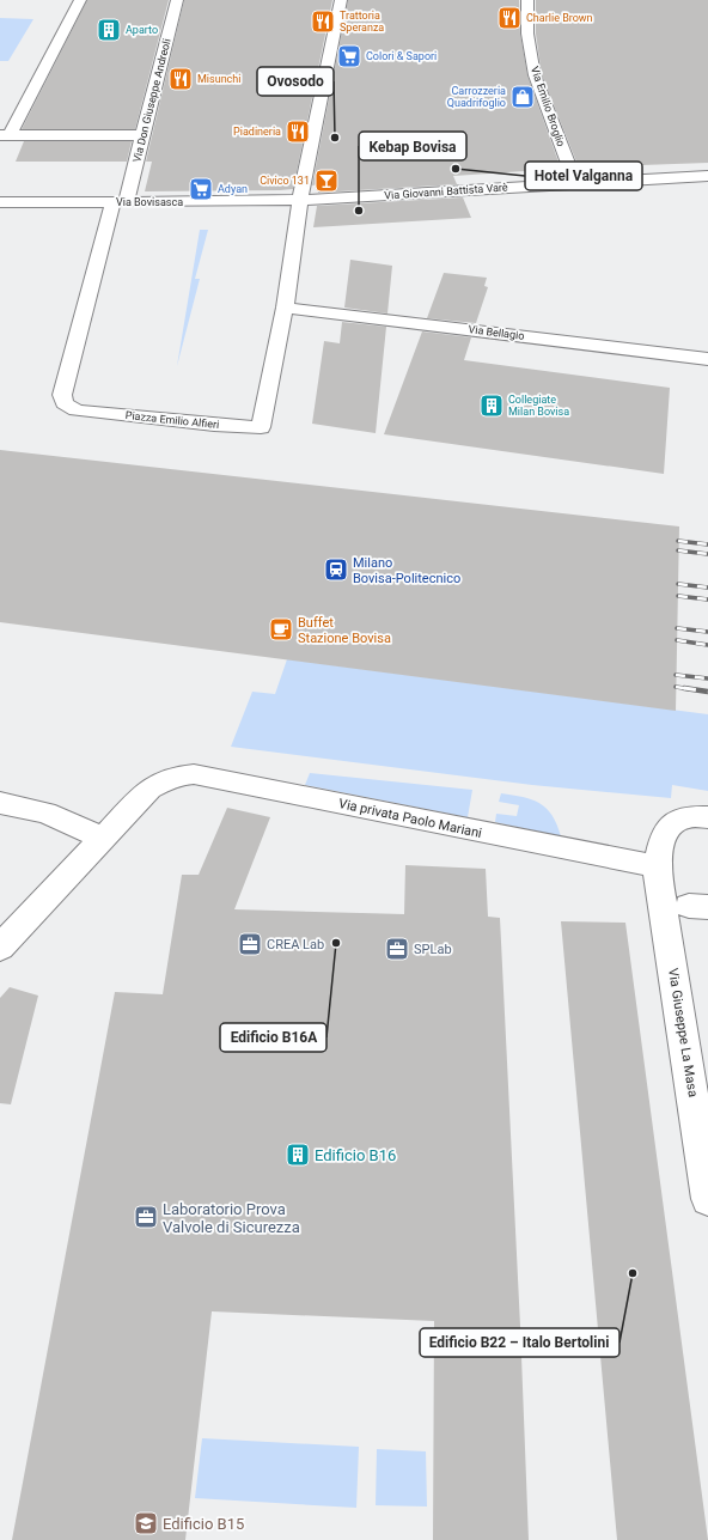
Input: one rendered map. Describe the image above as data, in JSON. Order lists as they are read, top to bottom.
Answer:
{
  "streets": {
    "street": [
      "Via Don Giuseppe Andreoli",
      "Via Emilio Broglio",
      "Via Giovanni Battista Varè",
      "Via Bovisasca",
      "Via Bellagio",
      "Piazza Emilio Alfieri",
      "Via privata Paolo Mariani",
      "Via Giuseppe La Masa"
    ]
  },
  "crossings": [
    ["Via Don Giuseppe Andreoli", "Via Bovisasca"],
    ["Via Don Giuseppe Andreoli", "Piazza Emilio Alfieri"],
    ["Via Emilio Broglio", "Via Giovanni Battista Varè"],
    ["Via Giovanni Battista Varè", "Via Bovisasca"],
    ["Via Giovanni Battista Varè", "Piazza Emilio Alfieri"],
    ["Via Bovisasca", "Piazza Emilio Alfieri"],
    ["Via Bellagio", "Piazza Emilio Alfieri"],
    ["Via privata Paolo Mariani", "Via Giuseppe La Masa"]
  ],
  "places": {
    "restaurant": [
      "Charlie Brown",
      "Trattoria Speranza",
      "Misunchi",
      "Piadineria"
    ],
    "building": ["Aparto", "Collegiate Milan Bovisa", "Edificio B16"],
    "supermarket": ["Colori & Sapori", "Adyan"],
    "shop": ["Carrozzeria Quadrifoglio"],
    "other": [
      "Ovosodo",
      "Hotel Valganna",
      "Kebap Bovisa",
      "Edificio B16A",
      "Edificio B22 – Italo Bertolini"
    ],
    "bar": ["Civico 131"],
    "station": ["Milano Bovisa-Politecnico"],
    "cafe": ["Buffet Stazione Bovisa"],
    "office": ["CREA Lab", "SPLab", "Laboratorio Prova Valvole di Sicurezza"],
    "school or university": ["Edificio B15"]
  }
}
